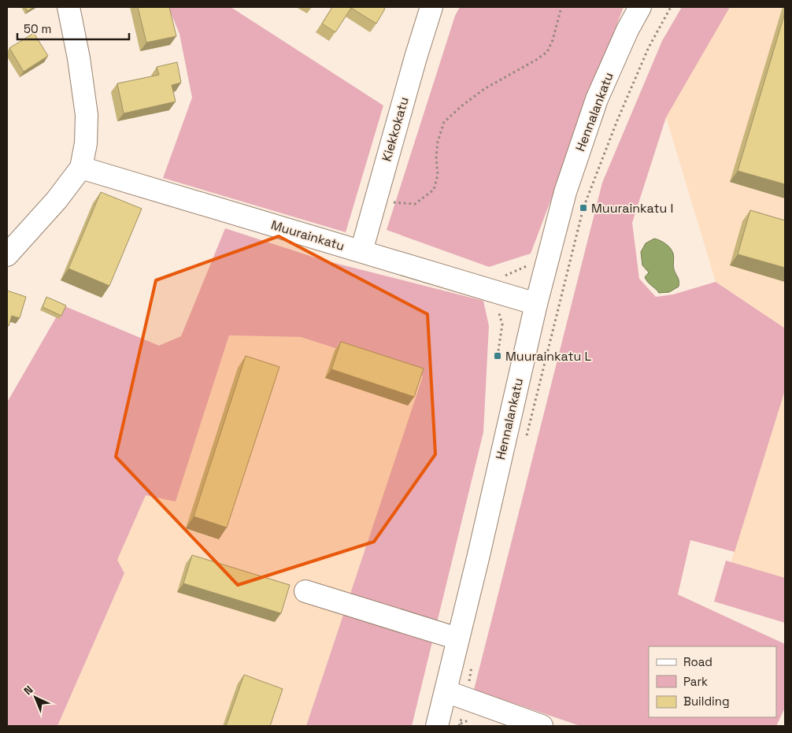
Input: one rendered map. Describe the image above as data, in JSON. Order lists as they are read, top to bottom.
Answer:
{
  "streets": {
    "street": ["Hennalankatu", "Kiekkokatu", "Muurainkatu"]
  },
  "crossings": [
    ["Hennalankatu", "Muurainkatu"],
    ["Kiekkokatu", "Muurainkatu"]
  ],
  "places": {
    "transit": ["Muurainkatu I", "Muurainkatu L"]
  },
  "legend": ["Road", "Park", "Building"],
  "scale_bar": "50 m",
  "north": "top left"
}
